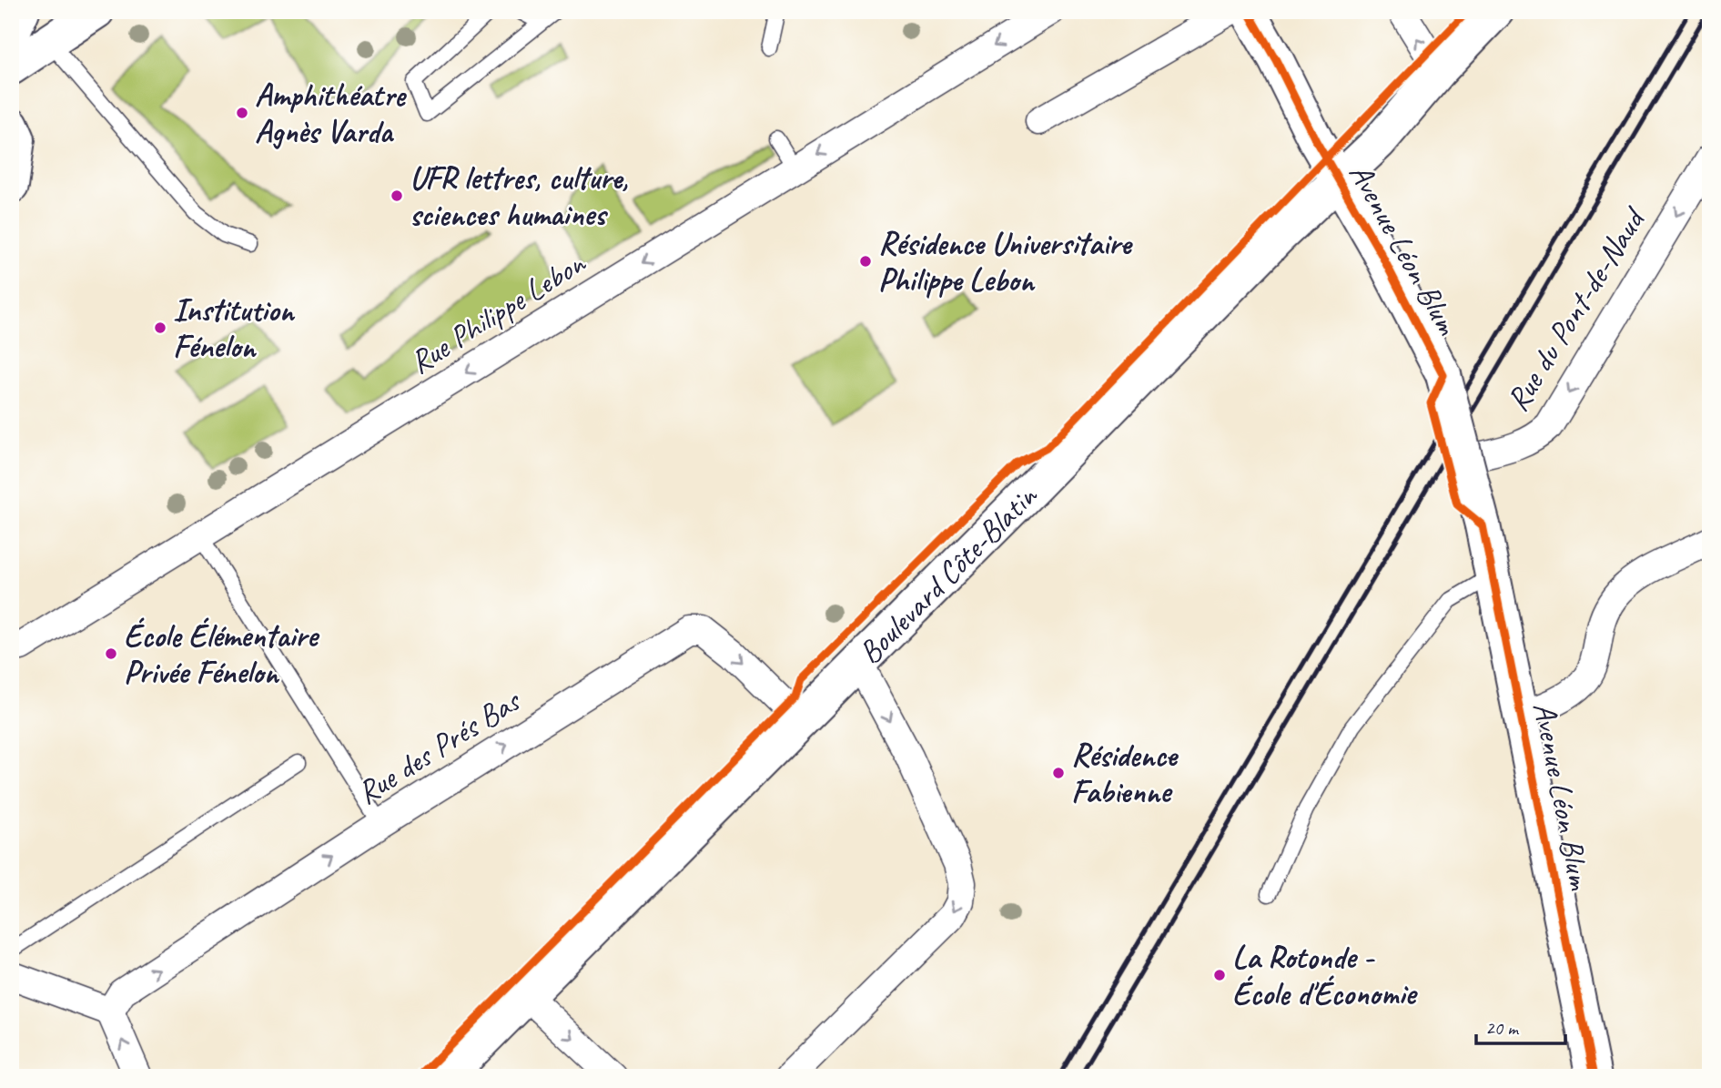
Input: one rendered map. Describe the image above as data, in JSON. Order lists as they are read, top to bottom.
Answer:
{
  "streets": {
    "main road": ["Avenue Léon Blum", "Boulevard Côte-Blatin"],
    "street": ["Rue du Pont-de-Naud", "Rue Philippe Lebon", "Rue des Prés Bas"]
  },
  "crossings": [
    ["Avenue Léon Blum", "Rue du Pont-de-Naud"],
    ["Avenue Léon Blum", "Boulevard Côte-Blatin"],
    ["Boulevard Côte-Blatin", "Rue des Prés Bas"]
  ],
  "one_way": ["Rue Philippe Lebon", "Rue des Prés Bas"],
  "places": [
    "Amphithéatre Agnès Varda",
    "UFR lettres, culture, sciences humaines",
    "Résidence Universitaire Philippe Lebon",
    "Institution Fénelon",
    "École Élémentaire Privée Fénelon",
    "Résidence Fabienne",
    "La Rotonde - École d'Économie"
  ],
  "scale_bar": "20 m"
}
